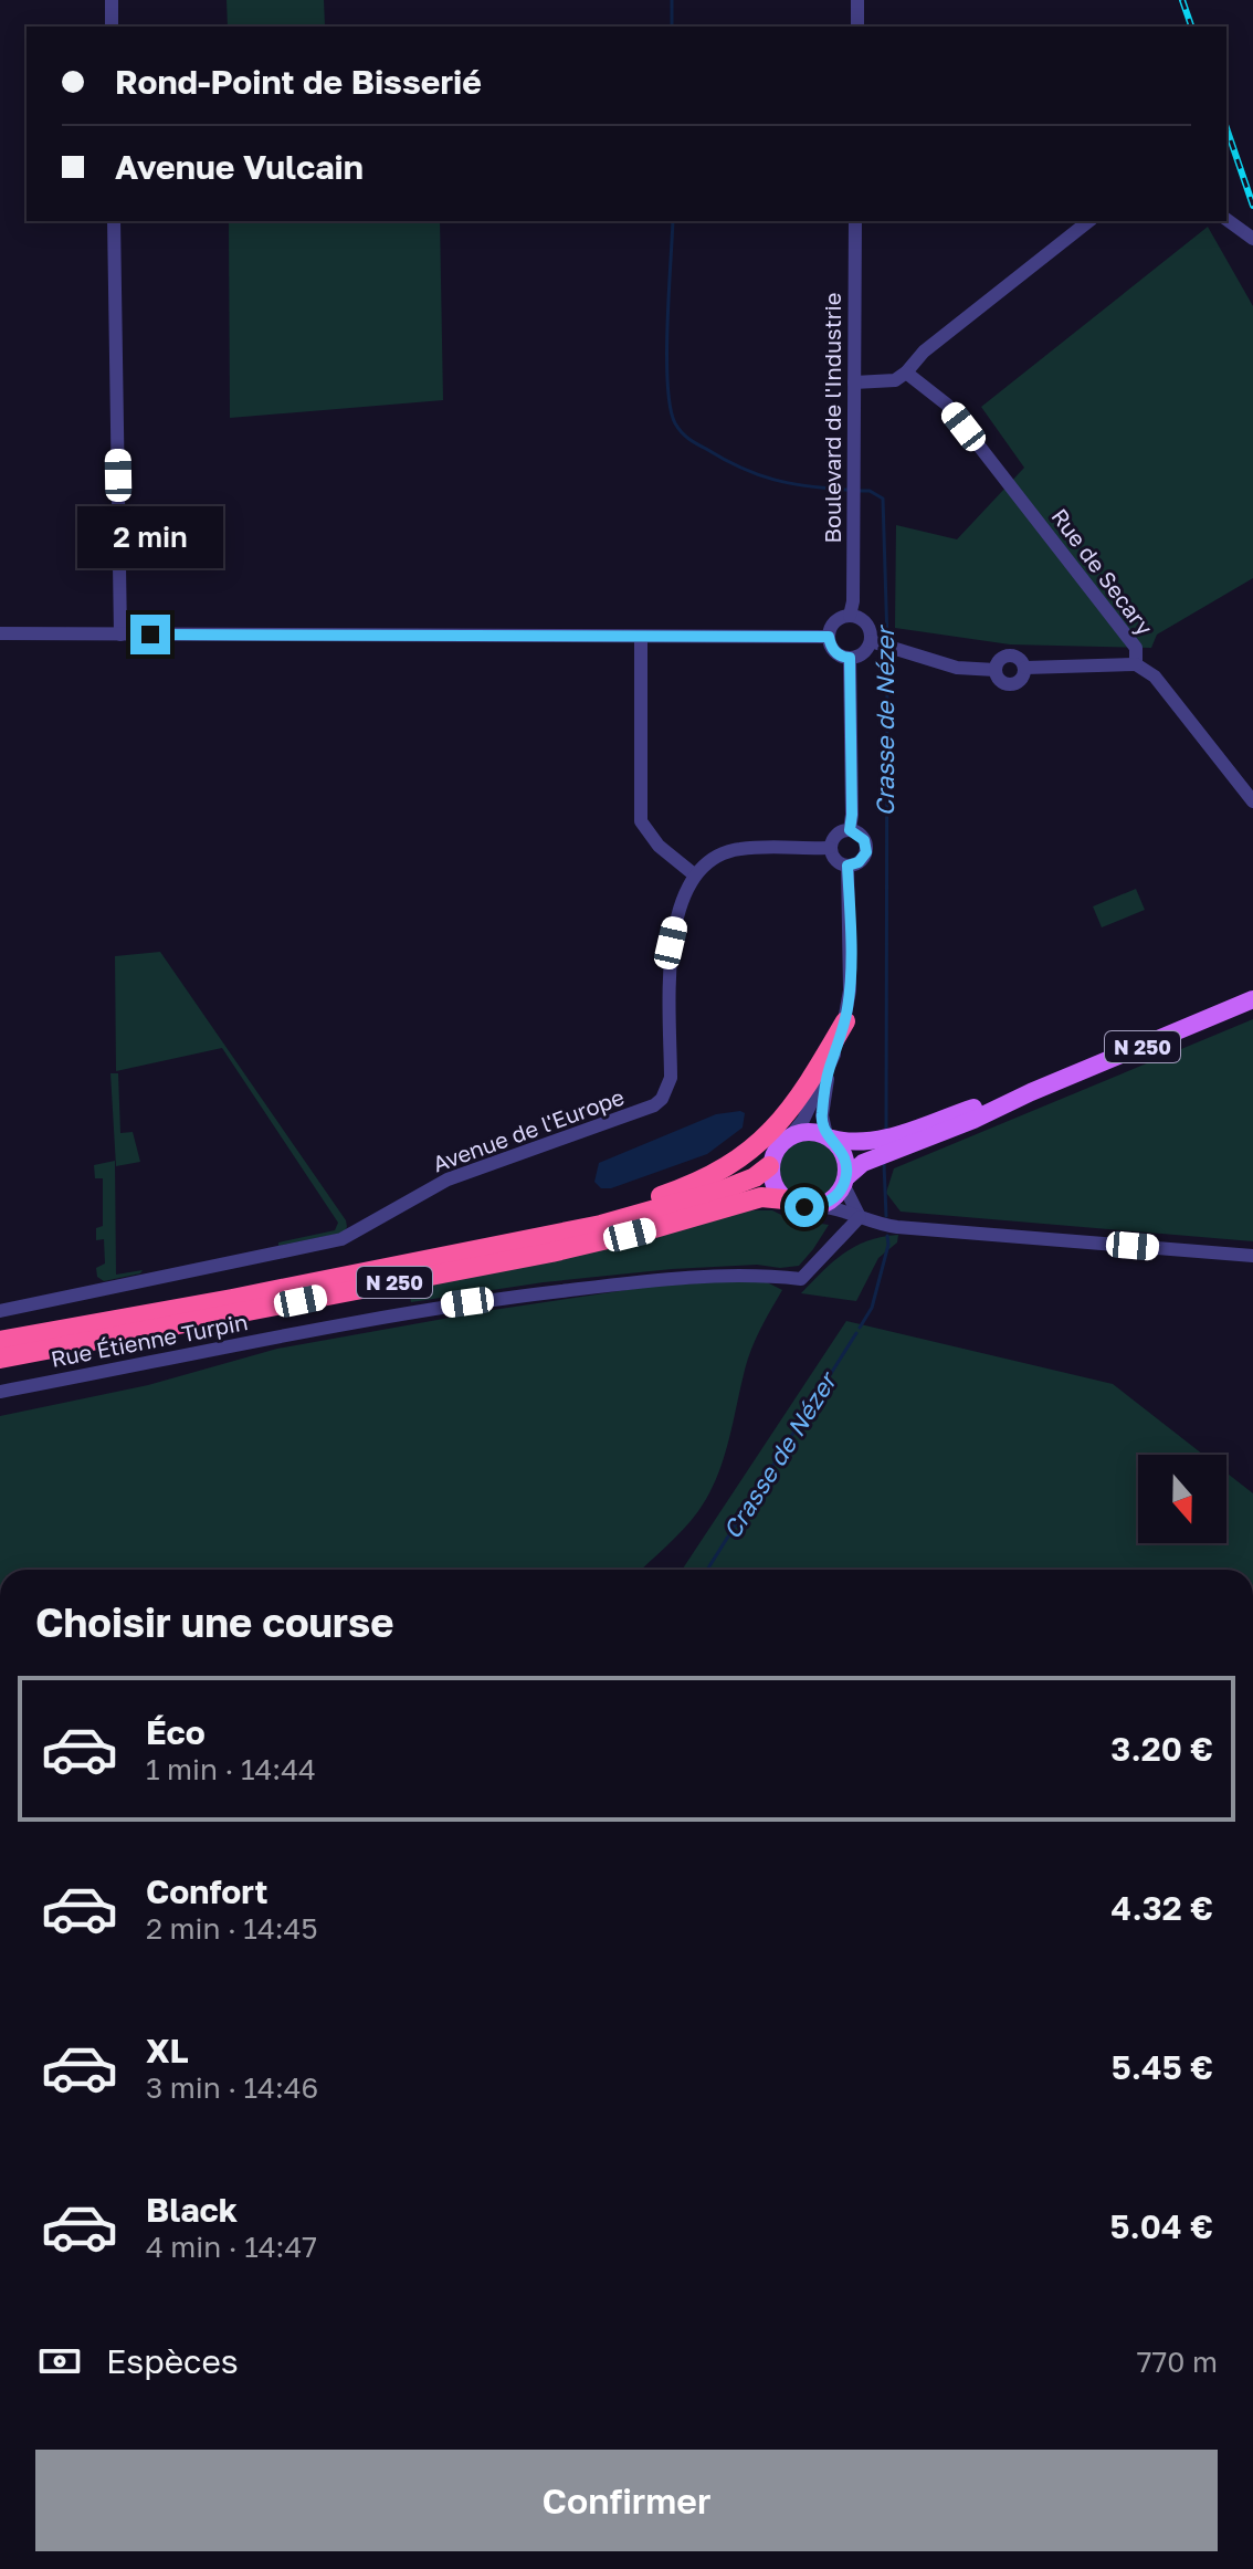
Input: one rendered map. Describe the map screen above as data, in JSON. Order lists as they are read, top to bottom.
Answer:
{
  "streets": {
    "highway": ["N 250"],
    "street": [
      "Boulevard de l'Industrie",
      "Rue de Secary",
      "Avenue de l'Europe",
      "Rue Étienne Turpin"
    ]
  },
  "water": ["Crasse de Nézer"],
  "north": "bottom",
  "page": {
    "banner": ["Rond-Point de Bisserié", "Avenue Vulcain"],
    "bubble": "2 min",
    "heading": "Choisir une course",
    "list": [
      {
        "name": "Éco",
        "note": "1 min · 14:44",
        "value": "3.20 €"
      },
      {
        "name": "Confort",
        "note": "2 min · 14:45",
        "value": "4.32 €"
      },
      {
        "name": "XL",
        "note": "3 min · 14:46",
        "value": "5.45 €"
      },
      {
        "name": "Black",
        "note": "4 min · 14:47",
        "value": "5.04 €"
      }
    ],
    "pay": ["Espèces", "770 m"],
    "buttons": "Confirmer"
  }
}
